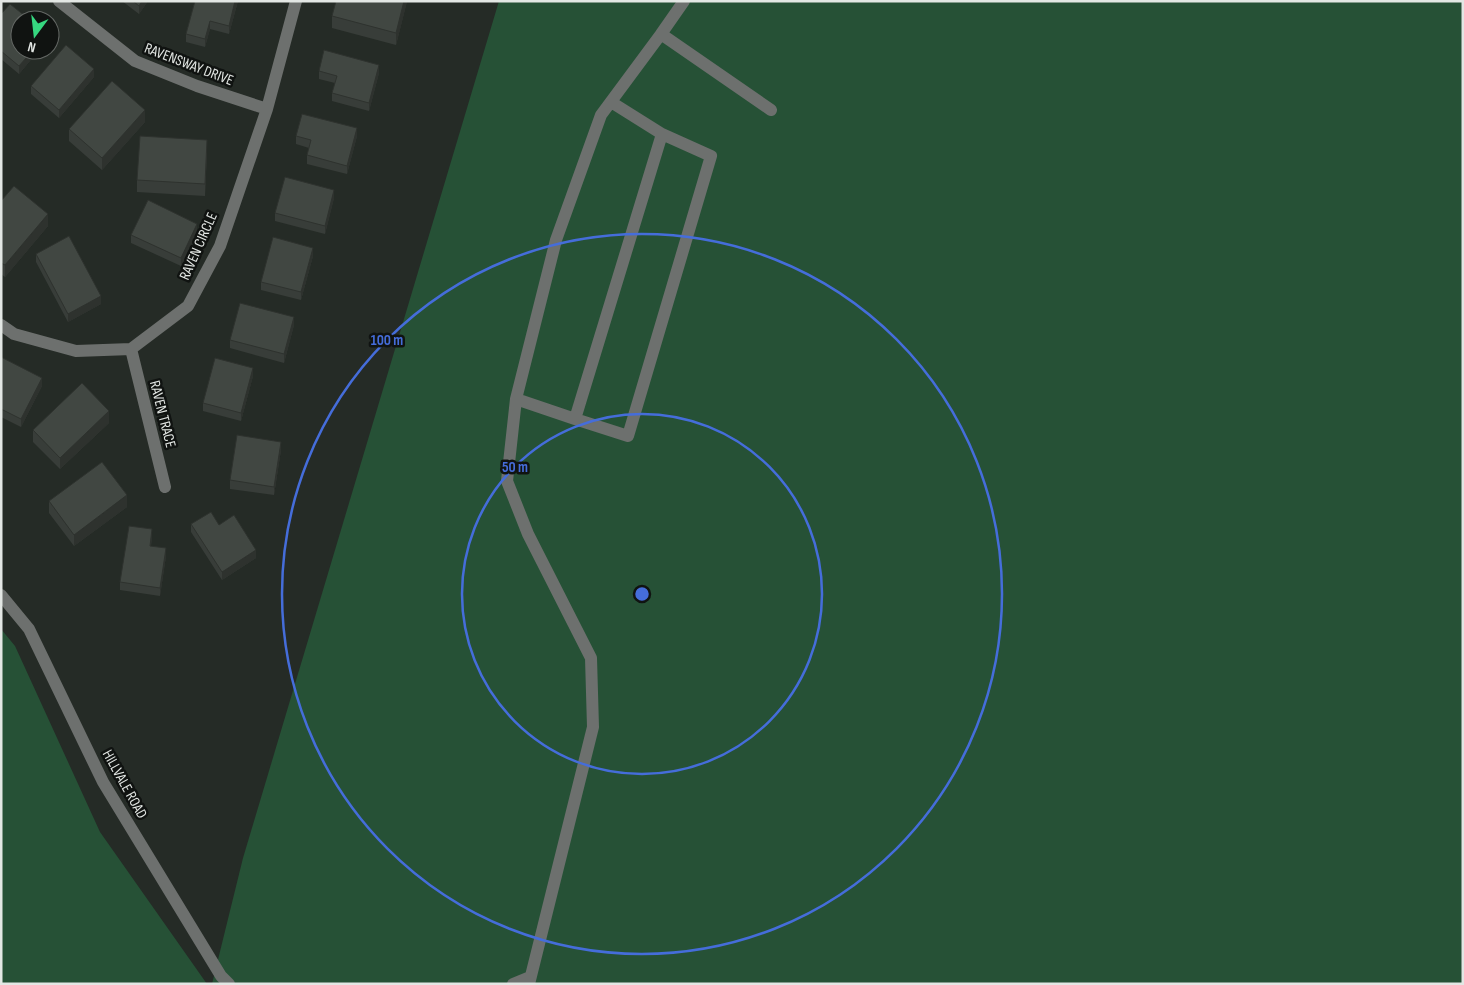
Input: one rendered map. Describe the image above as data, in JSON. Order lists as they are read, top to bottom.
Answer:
{
  "streets": {
    "street": [
      "RAVENSWAY DRIVE",
      "RAVEN CIRCLE",
      "RAVEN TRACE",
      "HILLVALE ROAD"
    ]
  },
  "crossings": [
    ["RAVENSWAY DRIVE", "RAVEN CIRCLE"],
    ["RAVEN CIRCLE", "RAVEN TRACE"]
  ],
  "north": "bottom",
  "rings": ["100 m", "50 m"]
}
